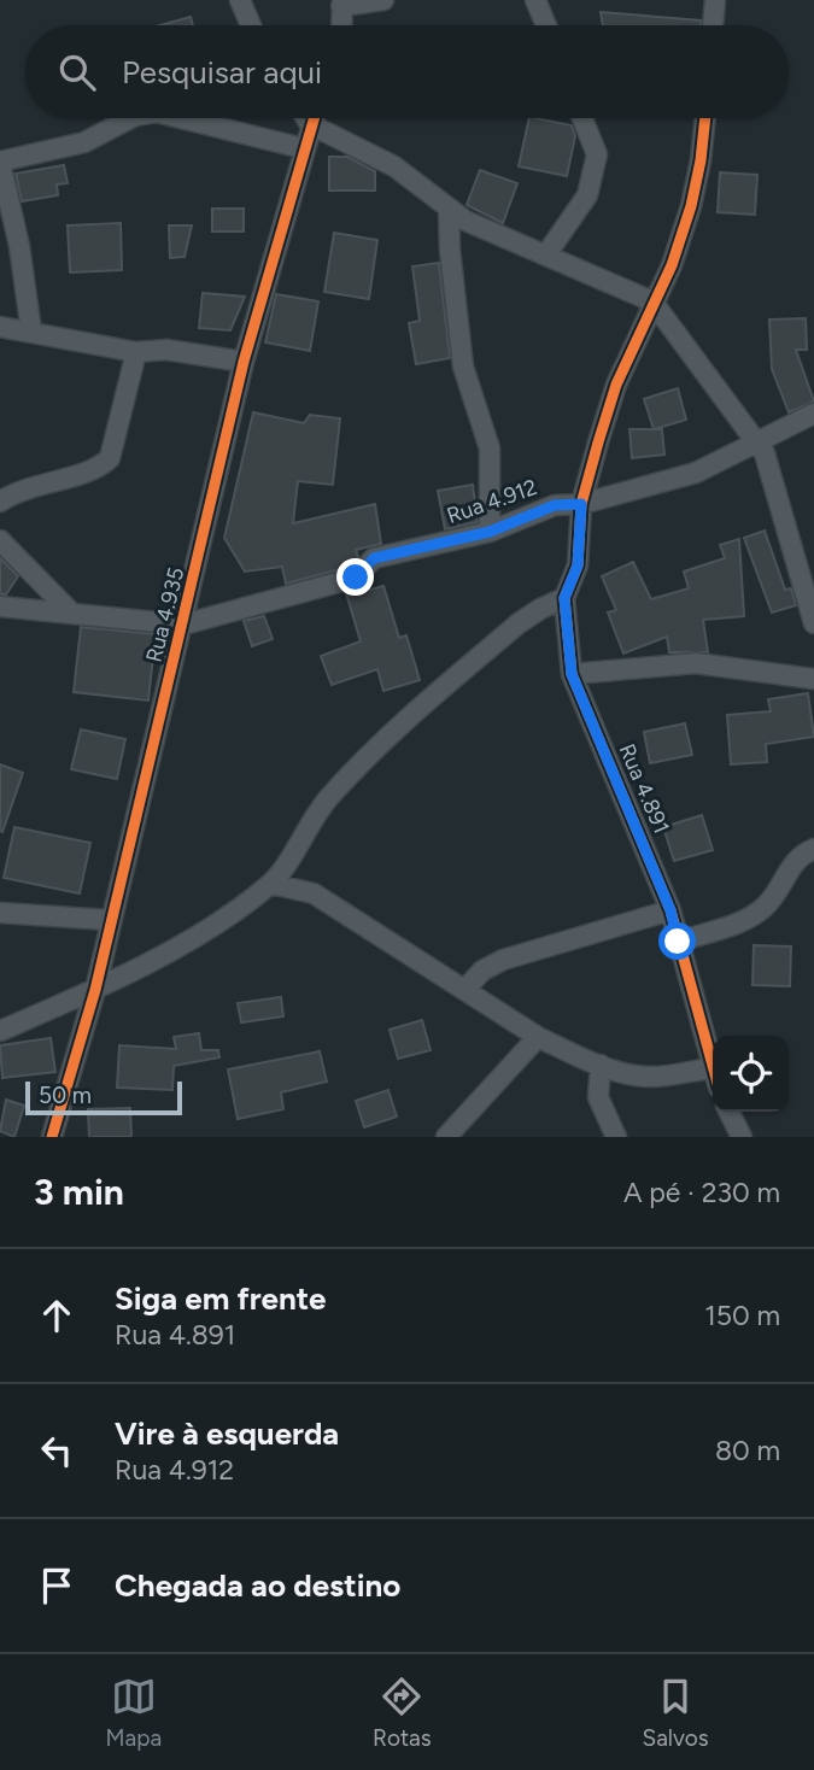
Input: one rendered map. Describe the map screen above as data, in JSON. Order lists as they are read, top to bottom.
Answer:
{
  "streets": {
    "street": ["Rua 4.912", "Rua 4.935", "Rua 4.891"]
  },
  "crossings": [
    ["Rua 4.912", "Rua 4.935"],
    ["Rua 4.912", "Rua 4.891"]
  ],
  "scale_bar": "50 m",
  "page": {
    "search": "Pesquisar aqui",
    "scale": "50 m",
    "heading": ["3 min", "A pé · 230 m"],
    "list": [
      ["Siga em frente", "Rua 4.891", "150 m"],
      ["Vire à esquerda", "Rua 4.912", "80 m"],
      "Chegada ao destino"
    ],
    "nav": ["Mapa", "Rotas", "Salvos"]
  }
}
